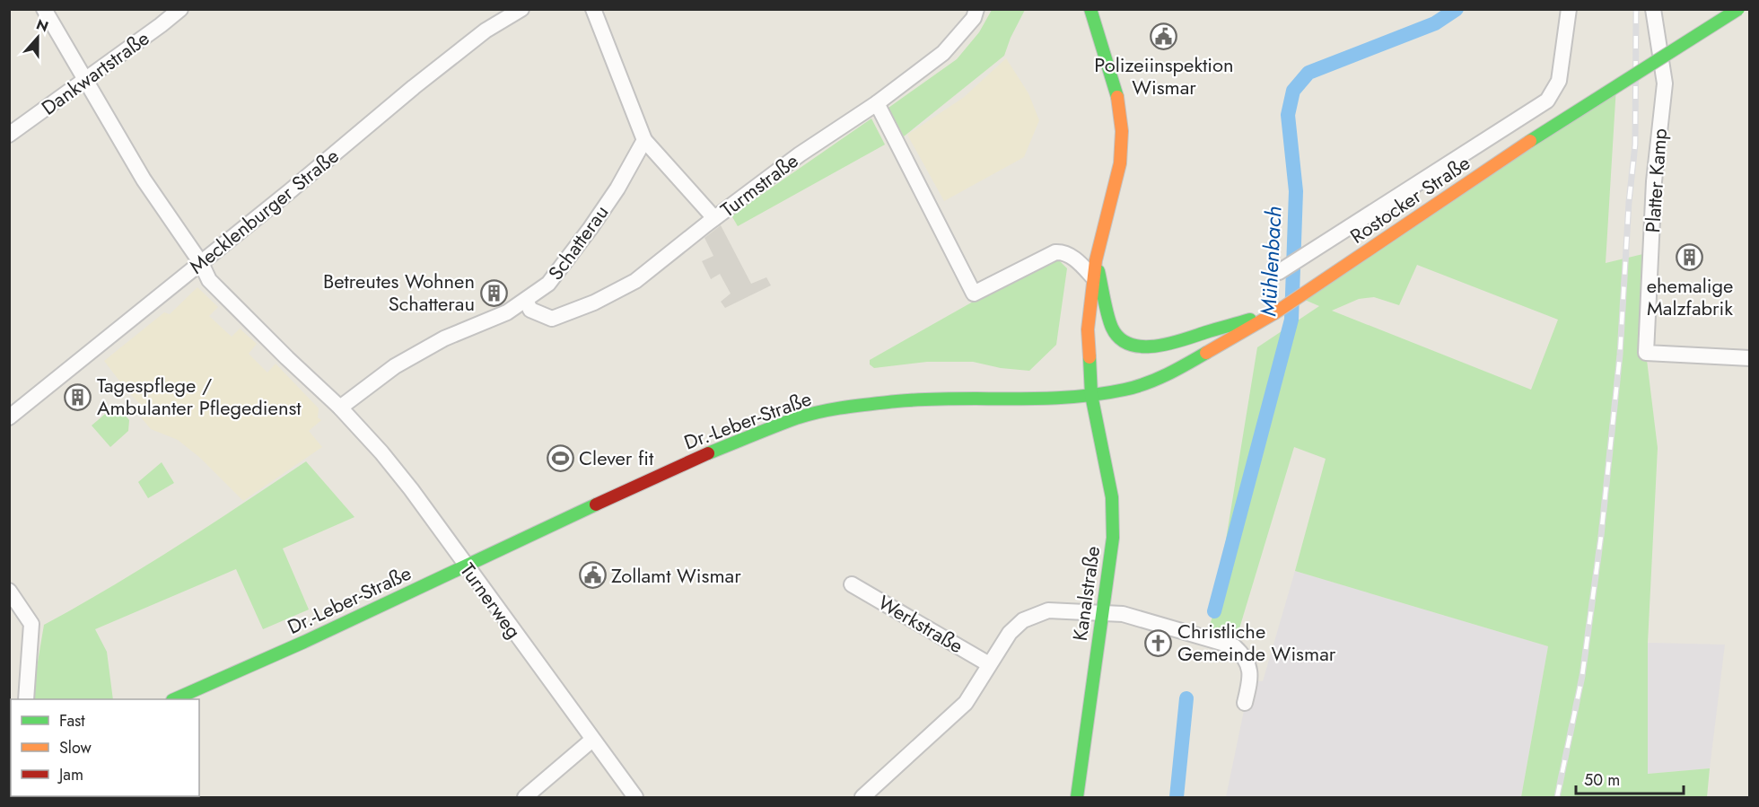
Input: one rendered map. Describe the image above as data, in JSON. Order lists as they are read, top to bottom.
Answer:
{
  "streets": {
    "main road": ["Rostocker Straße", "Dr.-Leber-Straße", "Kanalstraße"],
    "street": [
      "Dankwartstraße",
      "Platter Kamp",
      "Turmstraße",
      "Mecklenburger Straße",
      "Schatterau",
      "Turnerweg",
      "Werkstraße"
    ]
  },
  "crossings": [
    ["Dankwartstraße", "Turnerweg"],
    ["Turmstraße", "Schatterau"],
    ["Rostocker Straße", "Dr.-Leber-Straße"],
    ["Rostocker Straße", "Kanalstraße"],
    ["Mecklenburger Straße", "Turnerweg"],
    ["Schatterau", "Turnerweg"],
    ["Dr.-Leber-Straße", "Kanalstraße"],
    ["Dr.-Leber-Straße", "Turnerweg"]
  ],
  "water": ["Mühlenbach"],
  "places": {
    "public building": ["Polizeiinspektion Wismar", "Zollamt Wismar"],
    "building": ["ehemalige Malzfabrik", "Betreutes Wohnen Schatterau", "Tagespflege / Ambulanter Pflegedienst"],
    "sports": ["Clever fit"],
    "church": ["Christliche Gemeinde Wismar"]
  },
  "legend": ["Fast", "Slow", "Jam"],
  "scale_bar": "50 m",
  "north": "top"
}
